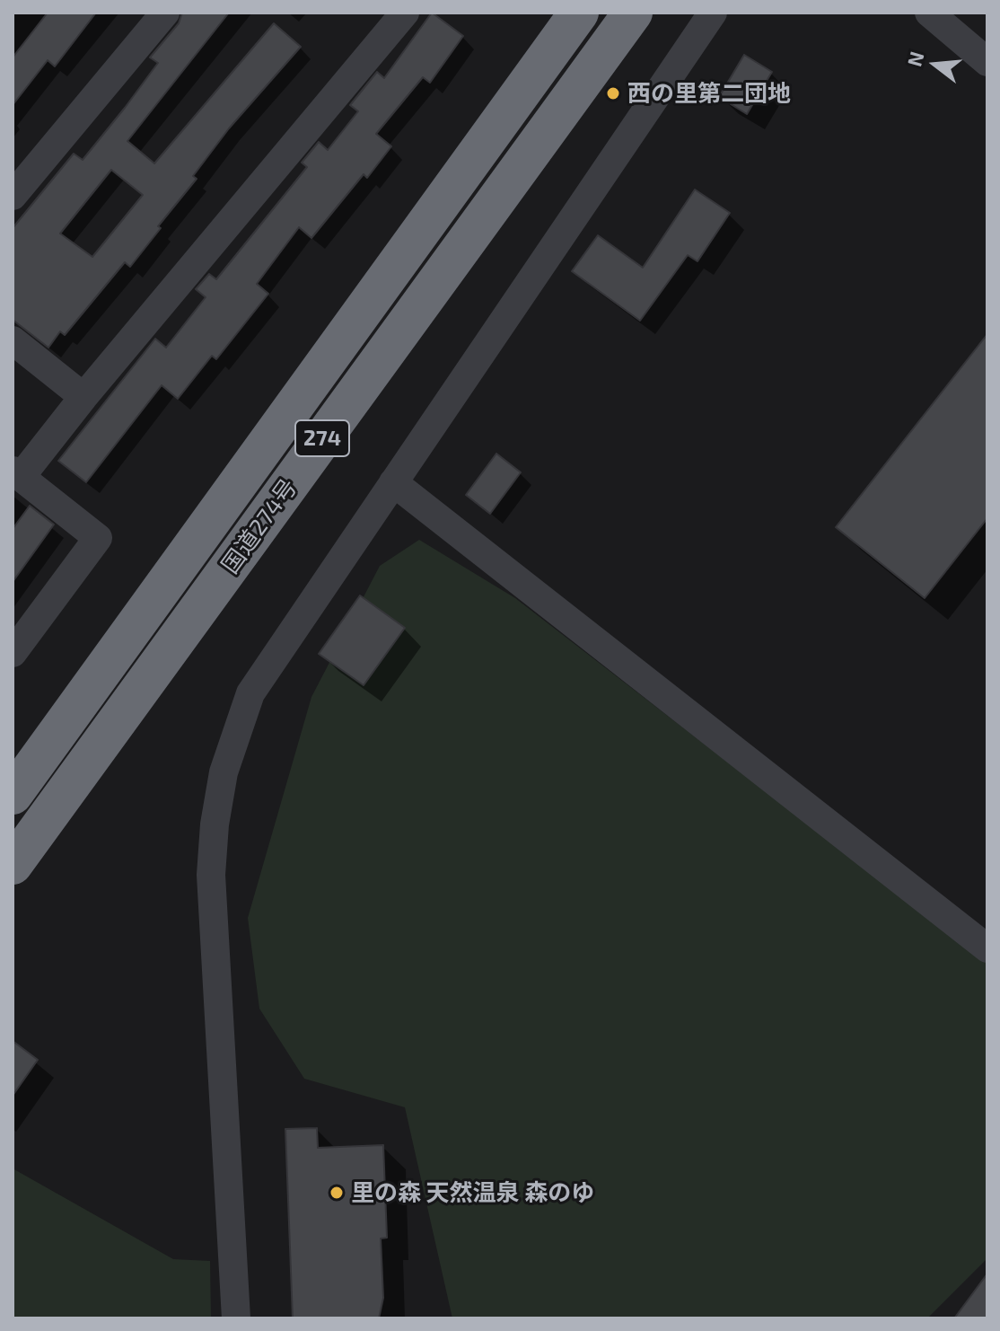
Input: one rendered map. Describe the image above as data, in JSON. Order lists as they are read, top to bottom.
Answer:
{
  "streets": {
    "highway": ["274", "国道274号"]
  },
  "places": ["西の里第二団地", "里の森 天然温泉 森のゆ"],
  "north": "left"
}
